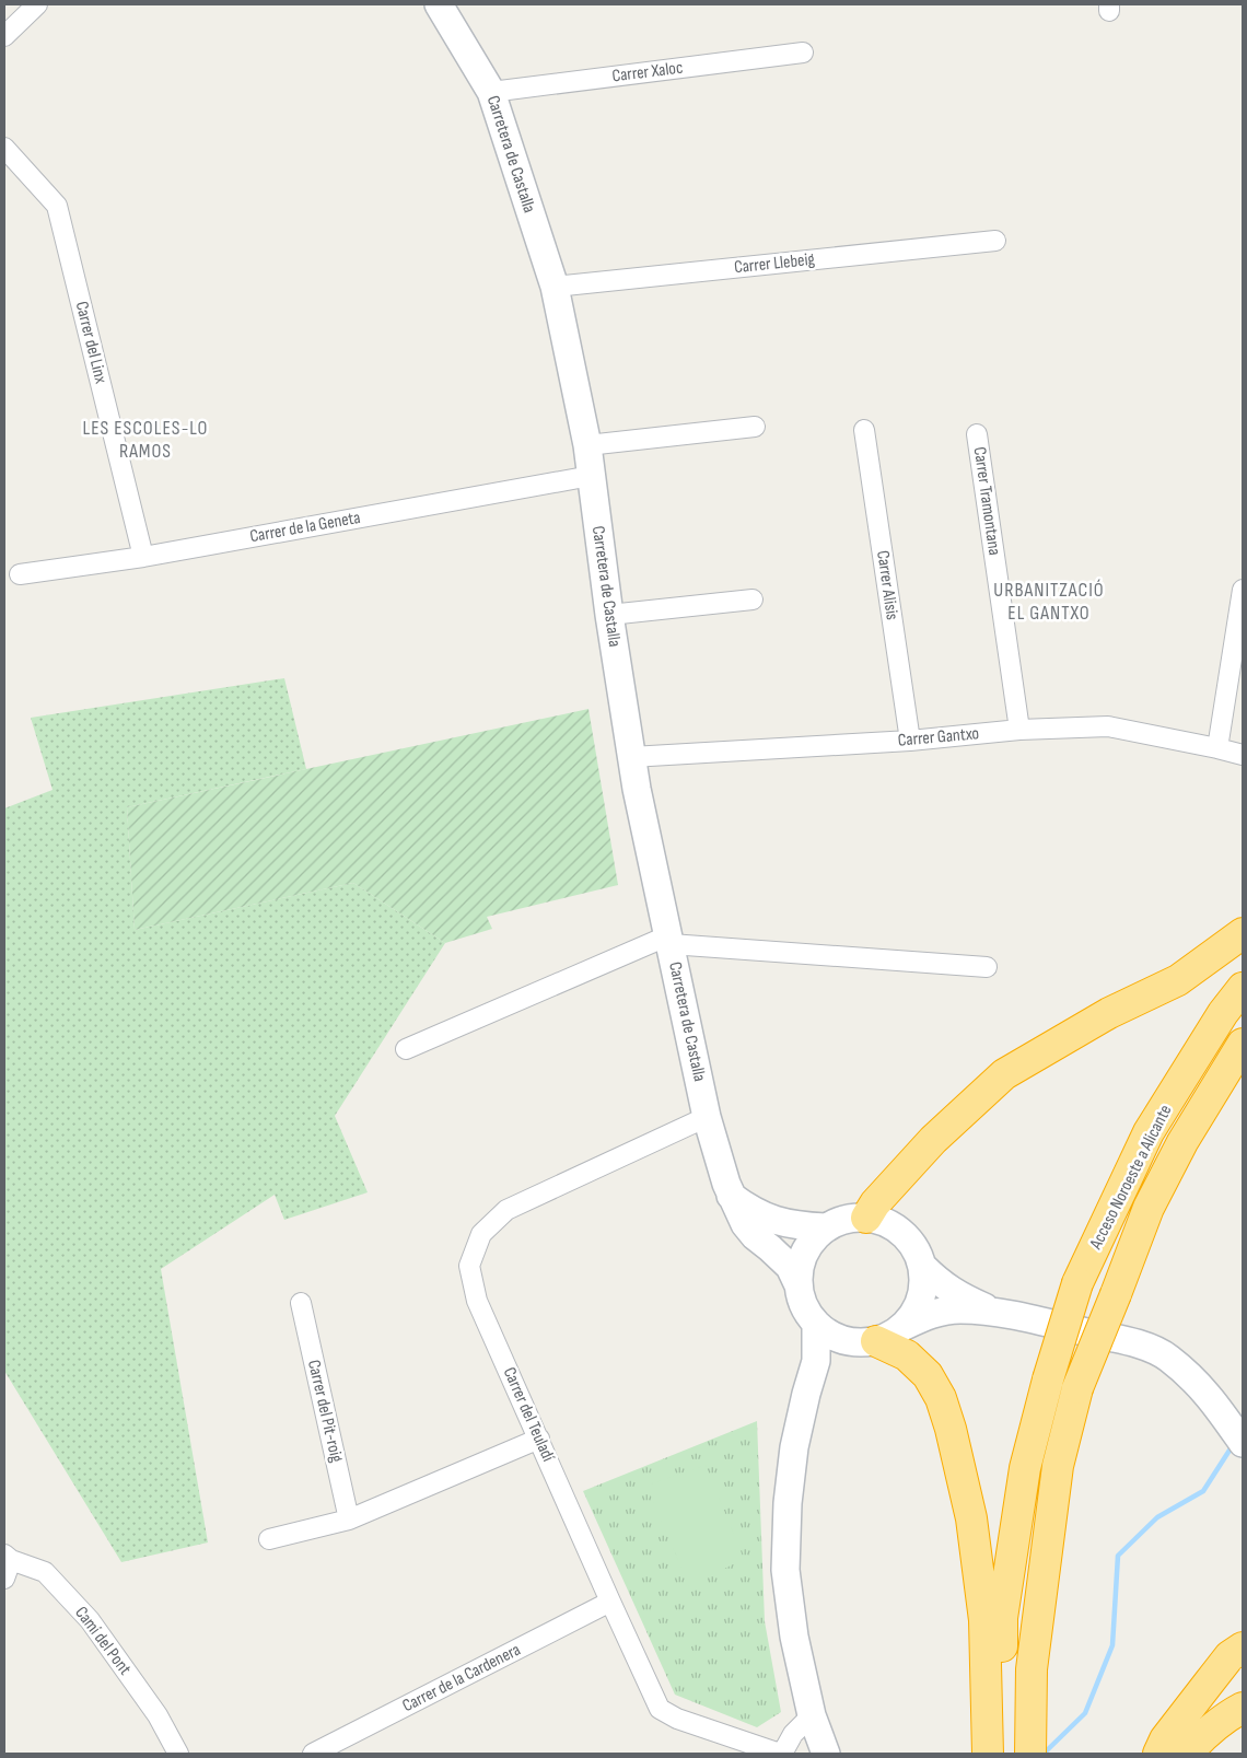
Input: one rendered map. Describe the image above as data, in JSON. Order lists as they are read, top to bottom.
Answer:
{
  "streets": {
    "highway": ["Acceso Noroeste a Alicante"],
    "main road": ["Carretera de Castalla"],
    "street": [
      "Carrer Xaloc",
      "Carrer Llebeig",
      "Carrer del Linx",
      "Carrer Tramontana",
      "Carrer de la Geneta",
      "Carrer Alisis",
      "Carrer Gantxo",
      "Carrer del Pit-roig",
      "Carrer del Teuladí",
      "Camí del Pont",
      "Carrer de la Cardenera"
    ]
  },
  "crossings": [
    ["Carrer Xaloc", "Carretera de Castalla"],
    ["Carretera de Castalla", "Carrer Llebeig"],
    ["Carretera de Castalla", "Carrer de la Geneta"],
    ["Carretera de Castalla", "Carrer Gantxo"],
    ["Carretera de Castalla", "Carrer del Teuladí"],
    ["Carrer del Linx", "Carrer de la Geneta"],
    ["Carrer Tramontana", "Carrer Gantxo"],
    ["Carrer Alisis", "Carrer Gantxo"],
    ["Carrer del Teuladí", "Carrer de la Cardenera"]
  ],
  "districts": ["LES ESCOLES-LO RAMOS", "URBANITZACIÓ EL GANTXO"]
}
